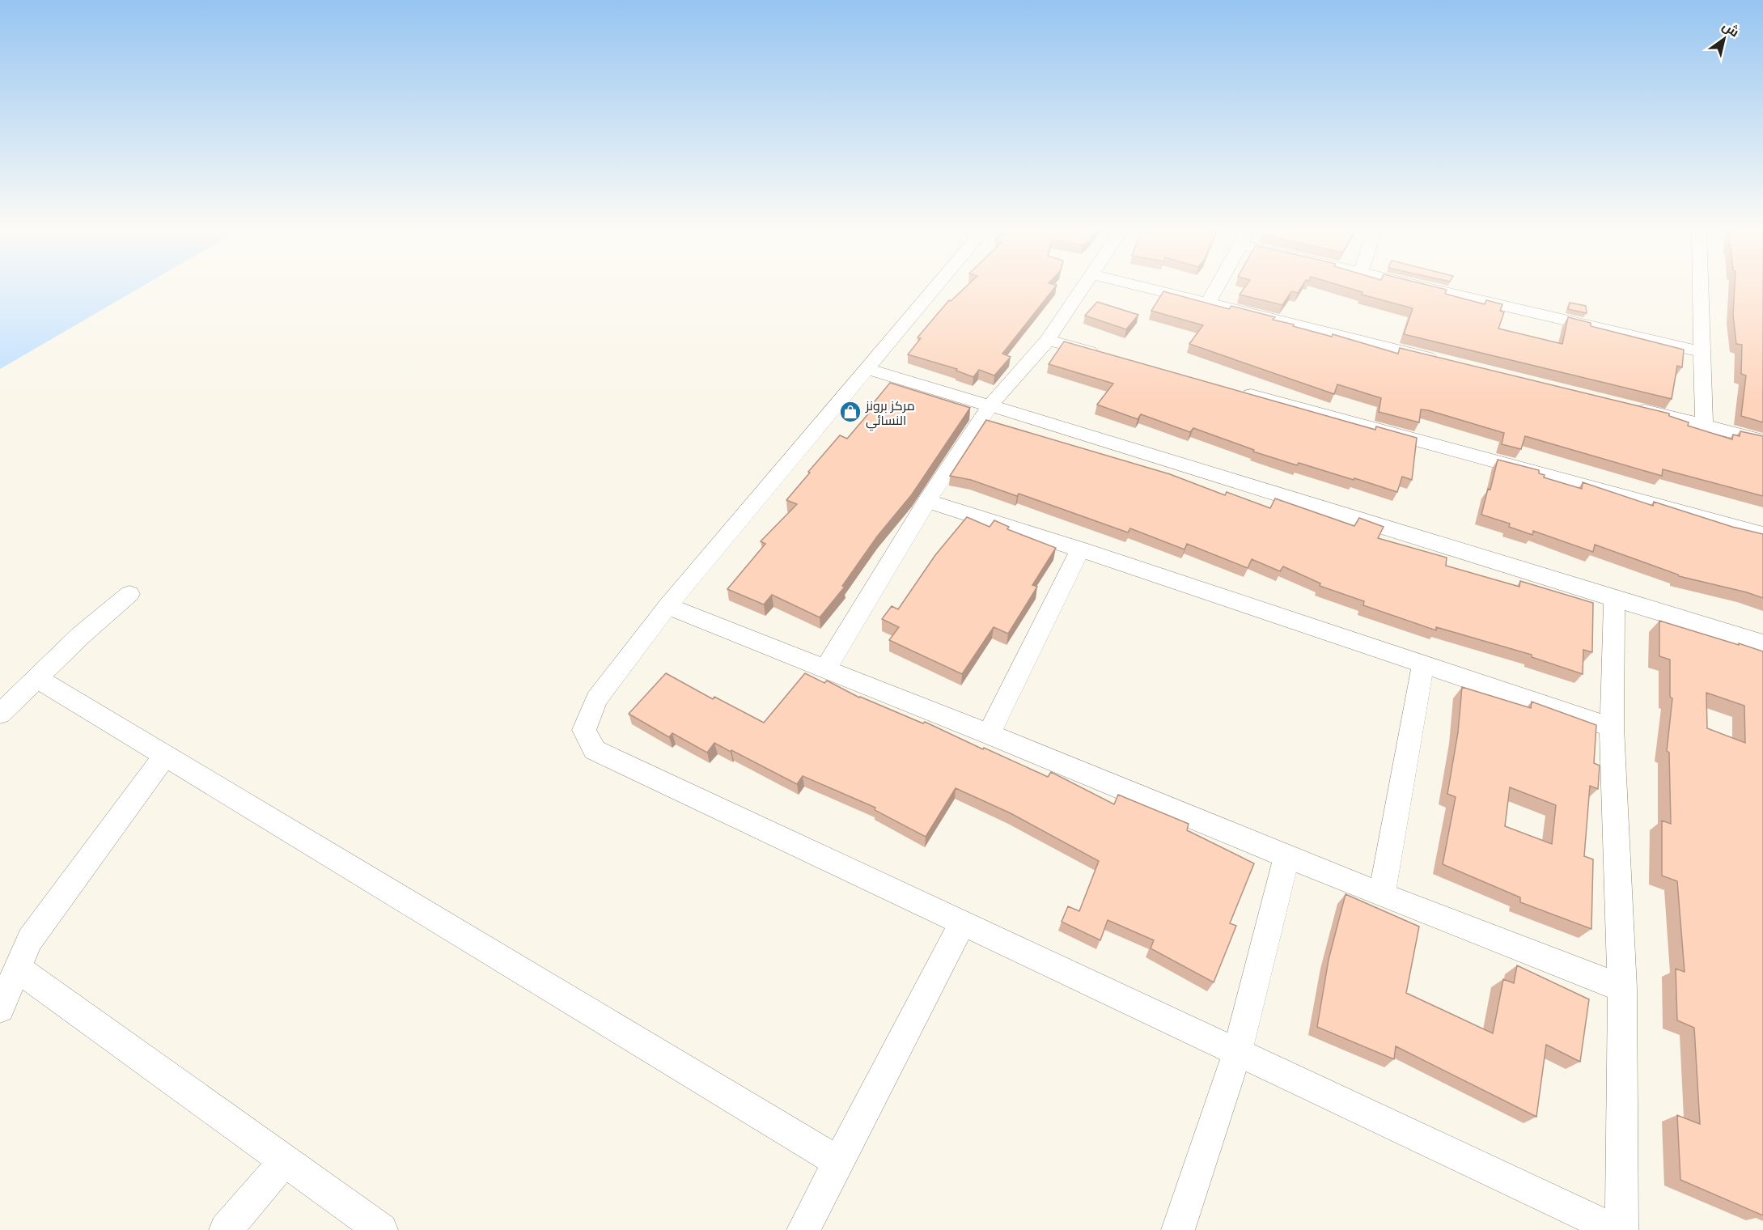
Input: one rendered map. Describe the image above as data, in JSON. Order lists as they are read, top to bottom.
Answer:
{
  "places": {
    "shop": ["مركز برونز النسائي"]
  },
  "north": "top right"
}
